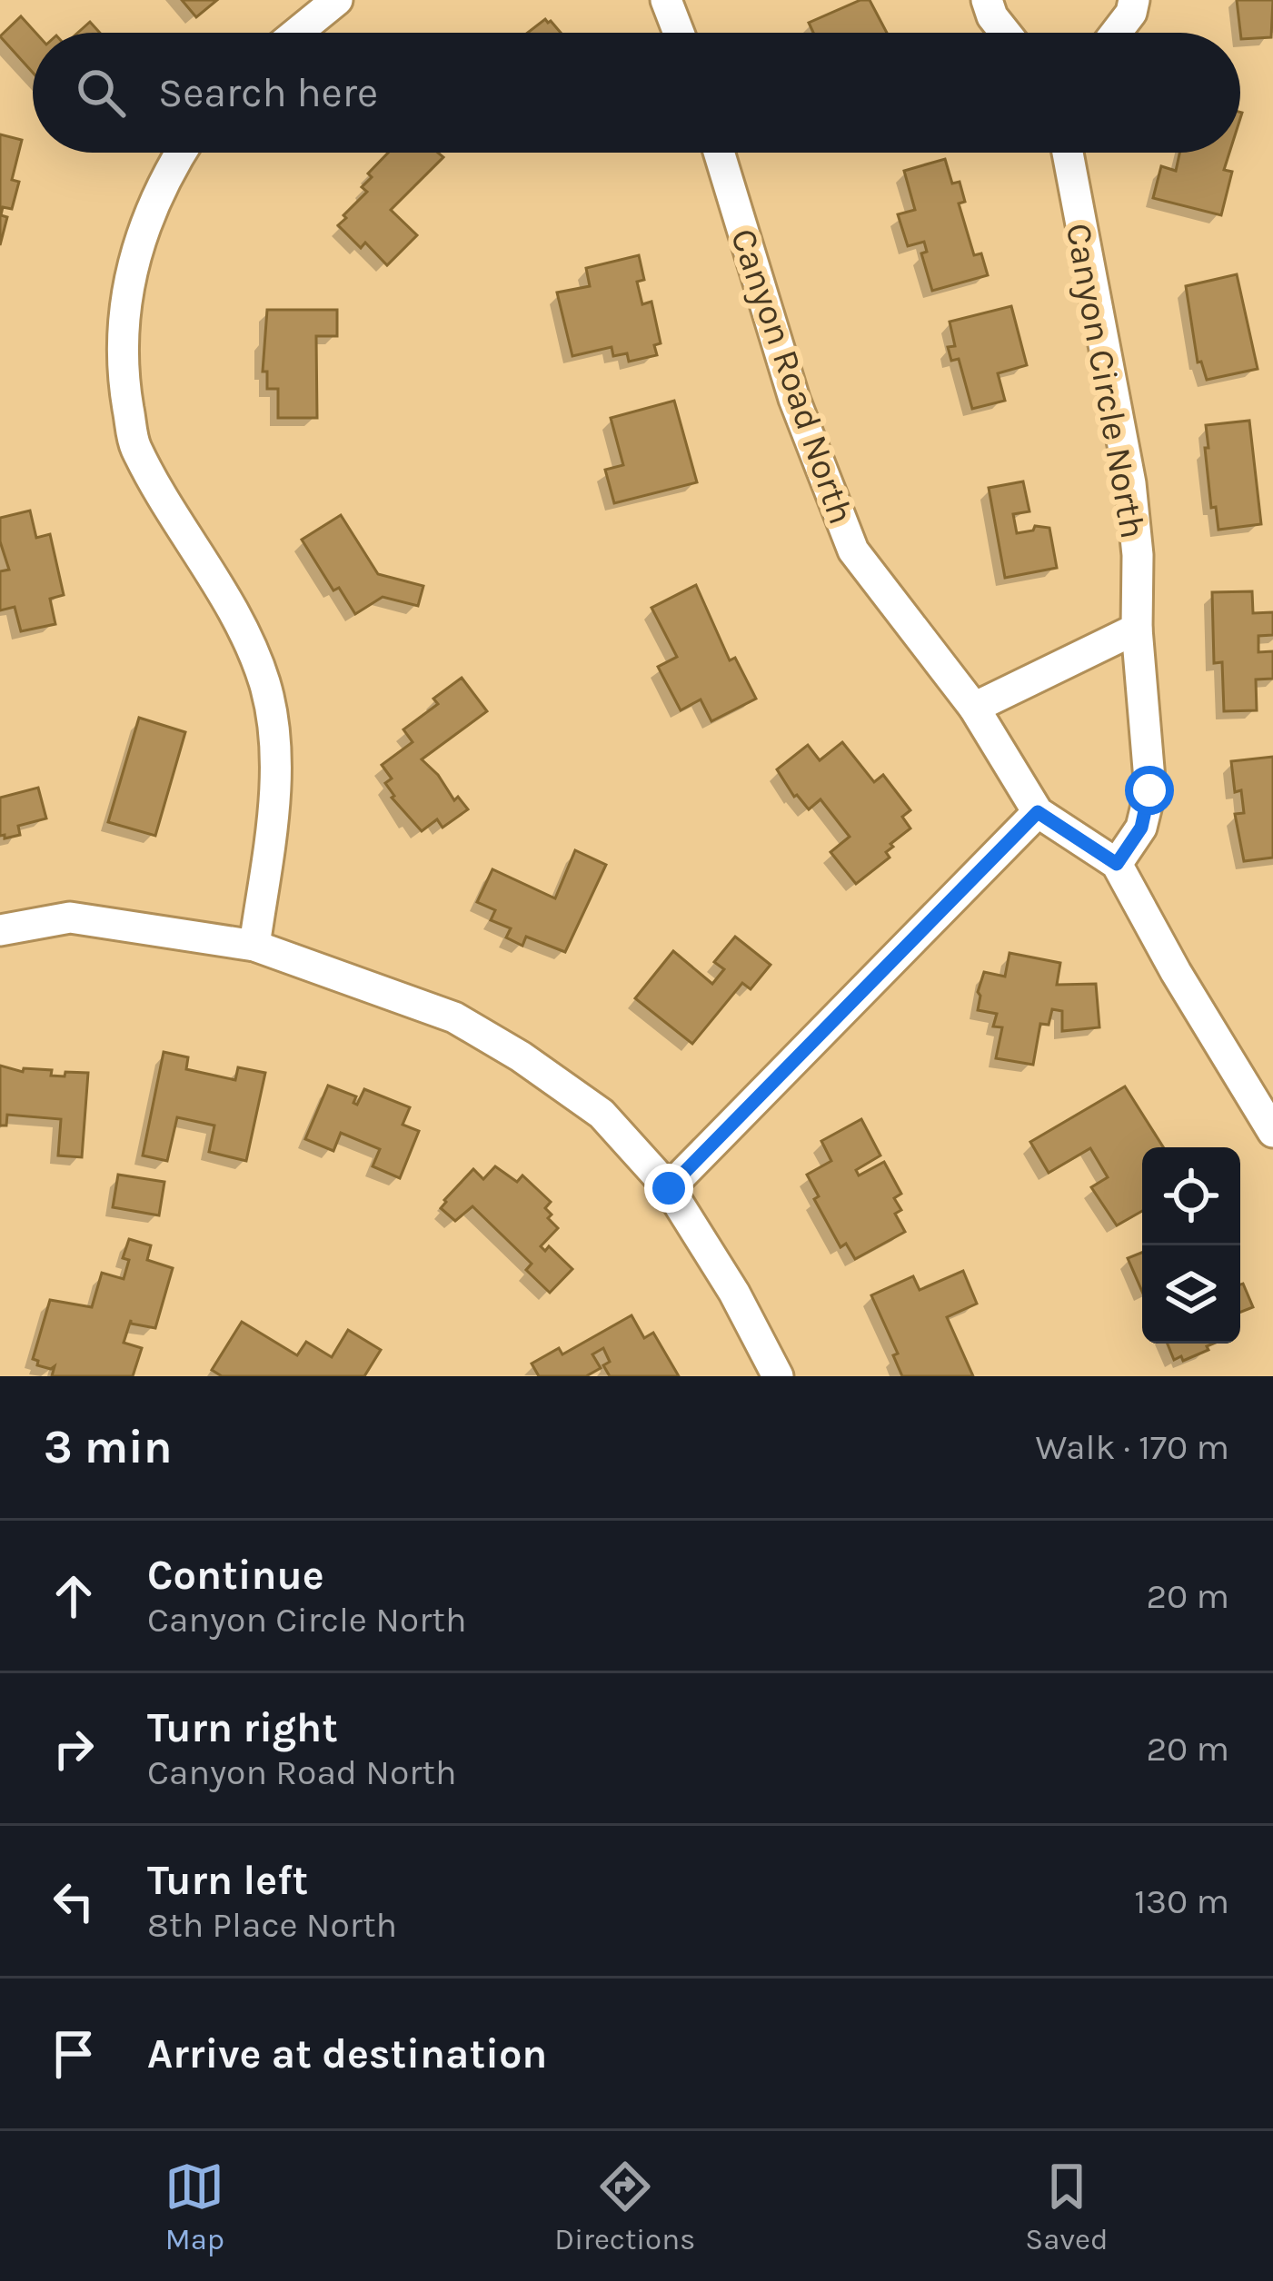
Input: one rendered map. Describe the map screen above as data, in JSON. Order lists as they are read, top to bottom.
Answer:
{
  "streets": {
    "street": ["Canyon Road North", "Canyon Circle North"]
  },
  "crossings": [
    ["Canyon Road North", "Canyon Circle North"]
  ],
  "page": {
    "search": "Search here",
    "heading": ["3 min", "Walk · 170 m"],
    "list": [
      ["Continue", "Canyon Circle North", "20 m"],
      ["Turn right", "Canyon Road North", "20 m"],
      ["Turn left", "8th Place North", "130 m"],
      "Arrive at destination"
    ],
    "nav": ["Map", "Directions", "Saved"]
  }
}
